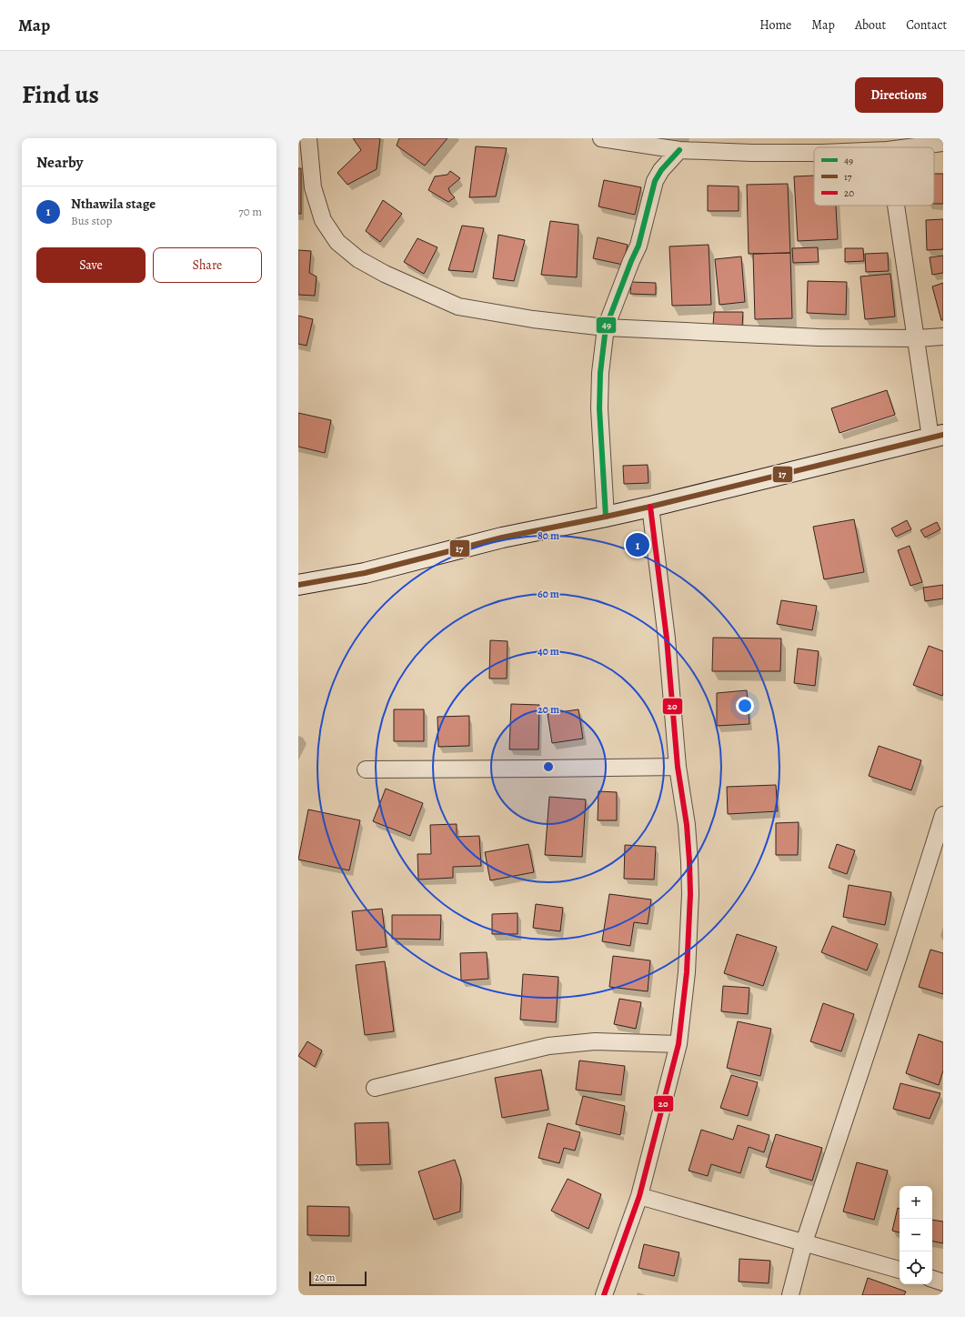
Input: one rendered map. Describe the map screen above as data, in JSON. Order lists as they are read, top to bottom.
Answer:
{
  "lines": ["transit line 49", "transit line 17", "transit line 20"],
  "legend": ["49", "17", "20"],
  "scale_bar": "20 m",
  "page": {
    "header": "Map",
    "nav": [
      "Home",
      "Map",
      "About",
      "Contact"
    ],
    "title": "Find us",
    "buttons": [
      "Directions",
      ["Save", "Share"]
    ],
    "heading": "Nearby",
    "list": [
      {
        "mark": "1",
        "name": "Nthawila stage",
        "note": "Bus stop",
        "value": "70 m"
      }
    ],
    "pins": "1",
    "map_buttons": ["+", "−"],
    "scale": "20 m"
  },
  "rings": [
    "80 m",
    "60 m",
    "40 m",
    "20 m"
  ]
}
